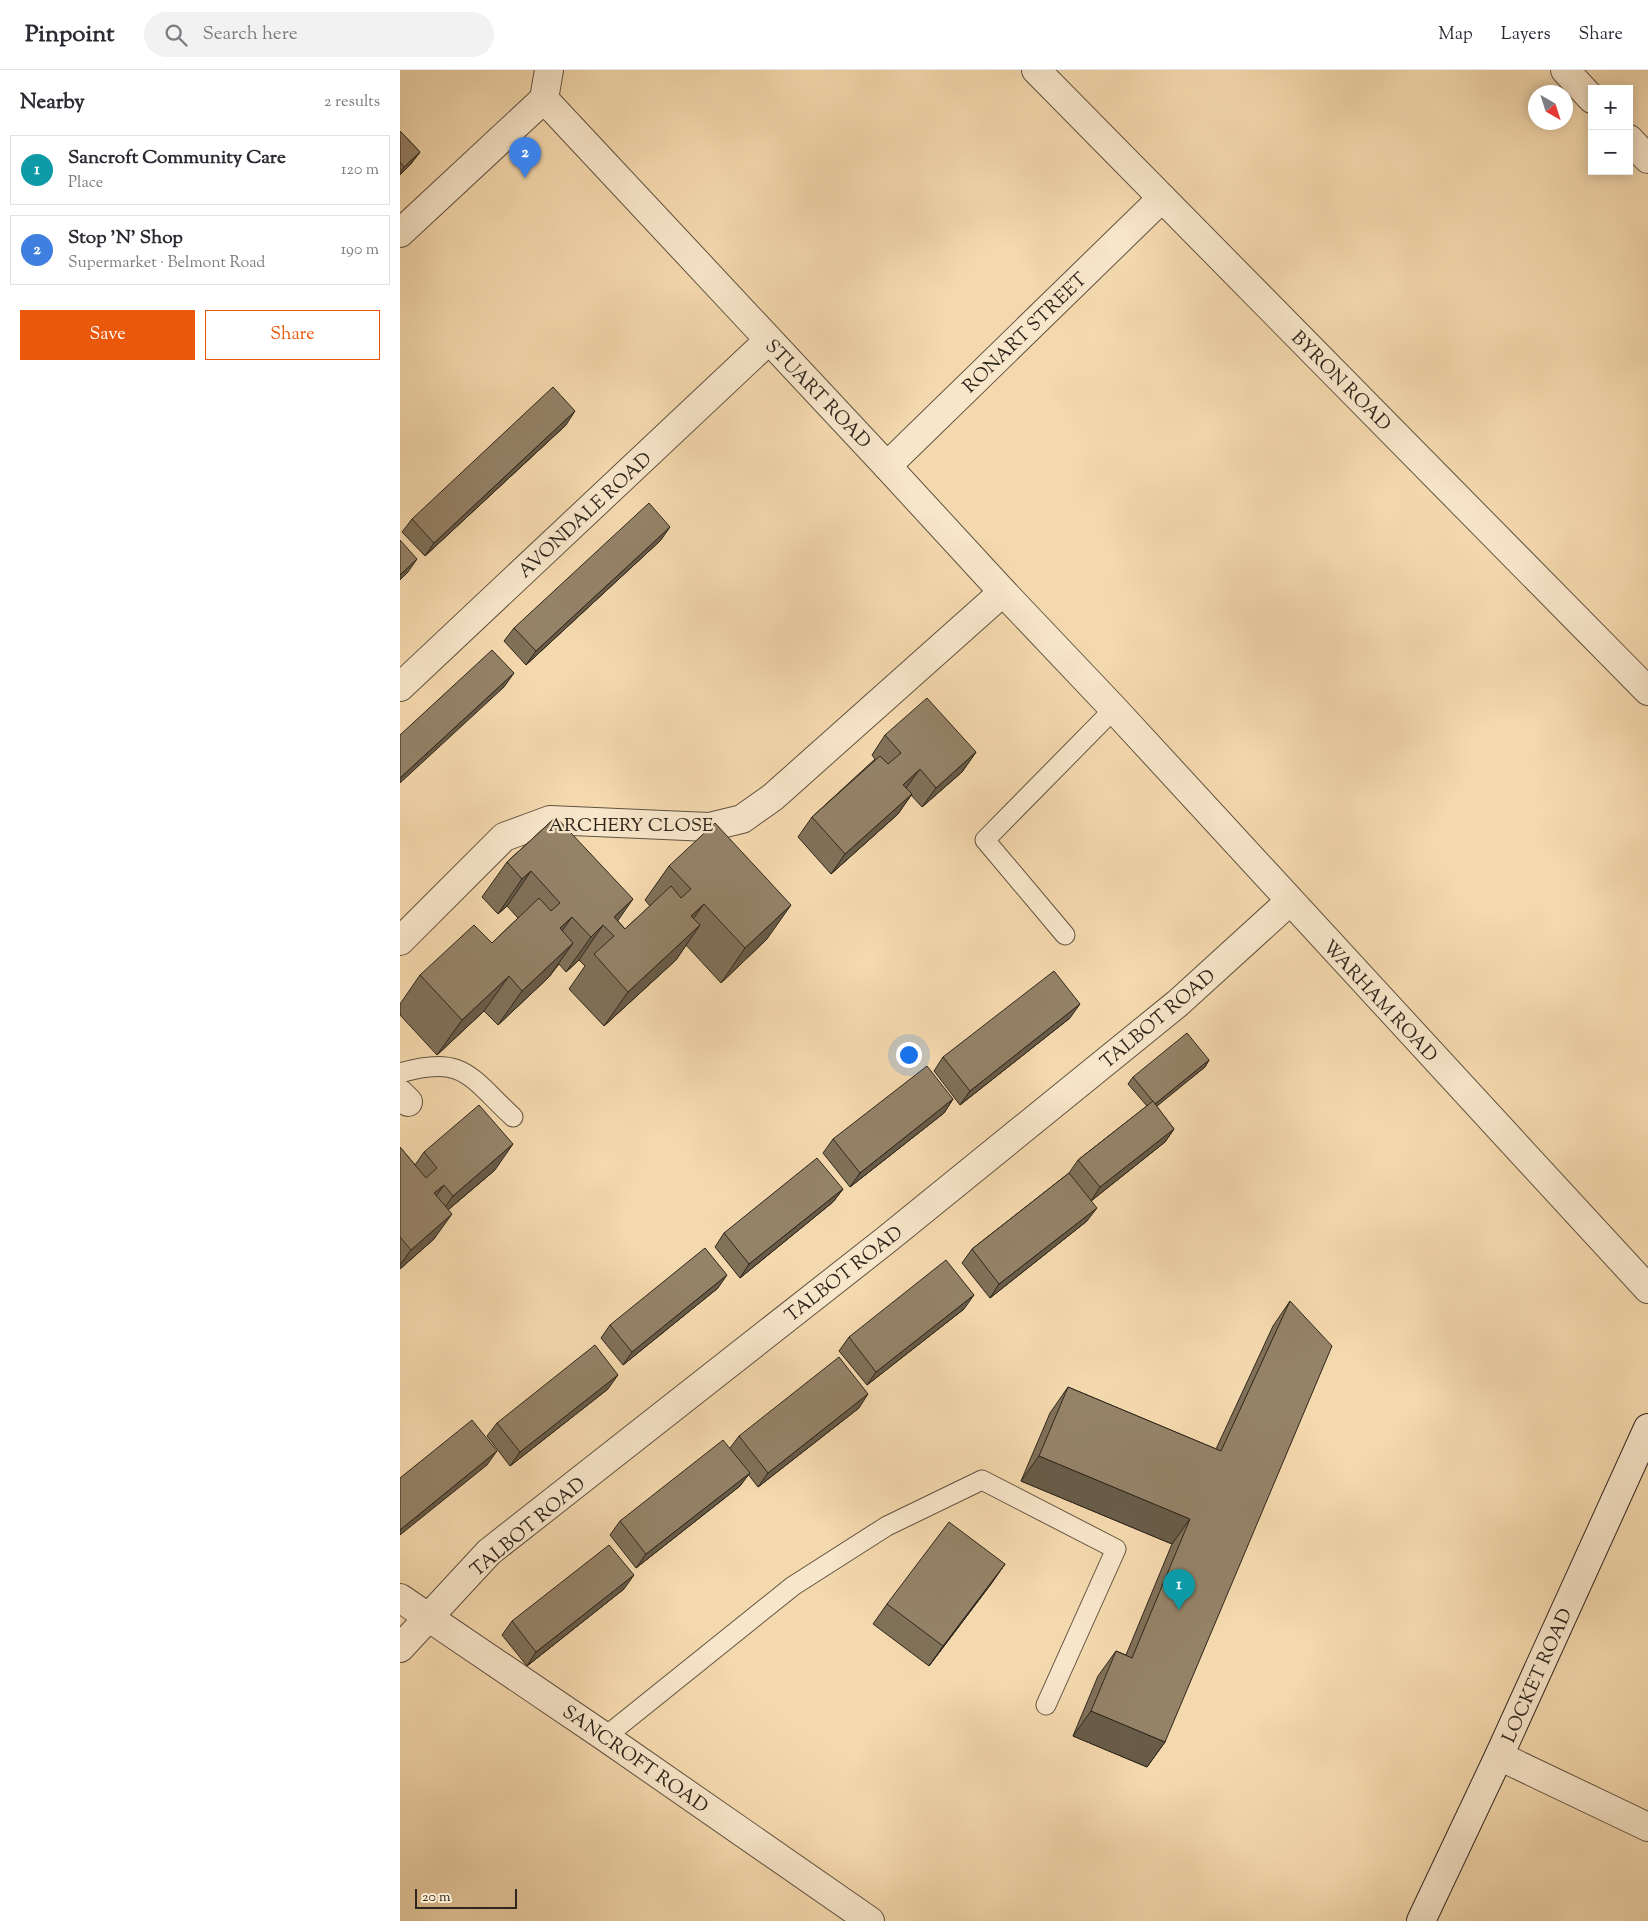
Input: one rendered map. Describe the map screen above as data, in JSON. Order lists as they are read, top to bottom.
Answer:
{
  "streets": {
    "street": [
      "RONART STREET",
      "BYRON ROAD",
      "STUART ROAD",
      "AVONDALE ROAD",
      "ARCHERY CLOSE",
      "WARHAM ROAD",
      "TALBOT ROAD",
      "LOCKET ROAD",
      "SANCROFT ROAD"
    ]
  },
  "crossings": [
    ["RONART STREET", "BYRON ROAD"],
    ["RONART STREET", "STUART ROAD"],
    ["STUART ROAD", "AVONDALE ROAD"],
    ["STUART ROAD", "ARCHERY CLOSE"],
    ["STUART ROAD", "WARHAM ROAD"],
    ["WARHAM ROAD", "TALBOT ROAD"],
    ["TALBOT ROAD", "SANCROFT ROAD"]
  ],
  "scale_bar": "20 m",
  "north": "bottom right",
  "page": {
    "header": "Pinpoint",
    "search": "Search here",
    "nav": ["Map", "Layers", "Share"],
    "heading": ["Nearby", "2 results"],
    "map_buttons": ["+", "−"],
    "list": [
      {
        "mark": "1",
        "name": "Sancroft Community Care",
        "note": "Place",
        "value": "120 m"
      },
      {
        "mark": "2",
        "name": "Stop 'N' Shop",
        "note": "Supermarket · Belmont Road",
        "value": "190 m"
      }
    ],
    "pins": ["2", "1"],
    "buttons": ["Save", "Share"],
    "scale": "20 m"
  }
}
